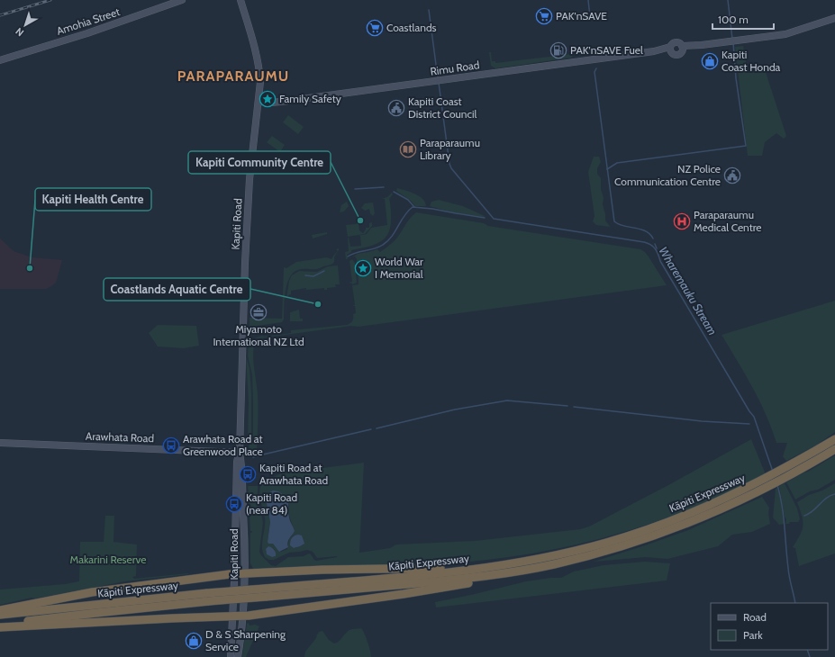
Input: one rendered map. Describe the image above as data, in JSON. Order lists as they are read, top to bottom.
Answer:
{
  "streets": {
    "highway": ["Kāpiti Expressway"],
    "main road": [
      "Amohia Street",
      "Rimu Road",
      "Kapiti Road",
      "Arawhata Road"
    ]
  },
  "crossings": [
    ["Rimu Road", "Kapiti Road"],
    ["Kapiti Road", "Arawhata Road"]
  ],
  "districts": ["PARAPARAUMU"],
  "water": ["Wharemauku Stream"],
  "parks": ["Makarini Reserve"],
  "places": {
    "supermarket": ["PAK'nSAVE", "Coastlands"],
    "fuel station": ["PAK'nSAVE Fuel"],
    "shop": ["Kapiti Coast Honda", "D & S Sharpening Service"],
    "place": ["Family Safety", "World War I Memorial"],
    "public building": ["Kapiti Coast District Council", "NZ Police Communication Centre"],
    "library": ["Paraparaumu Library"],
    "other": ["Kapiti Community Centre", "Kapiti Health Centre", "Coastlands Aquatic Centre"],
    "hospital": ["Paraparaumu Medical Centre"],
    "office": ["Miyamoto International NZ Ltd"],
    "bus stop": ["Arawhata Road at Greenwood Place", "Kapiti Road at Arawhata Road", "Kapiti Road (near 84)"]
  },
  "legend": ["Road", "Park"],
  "scale_bar": "100 m",
  "north": "bottom left"
}
